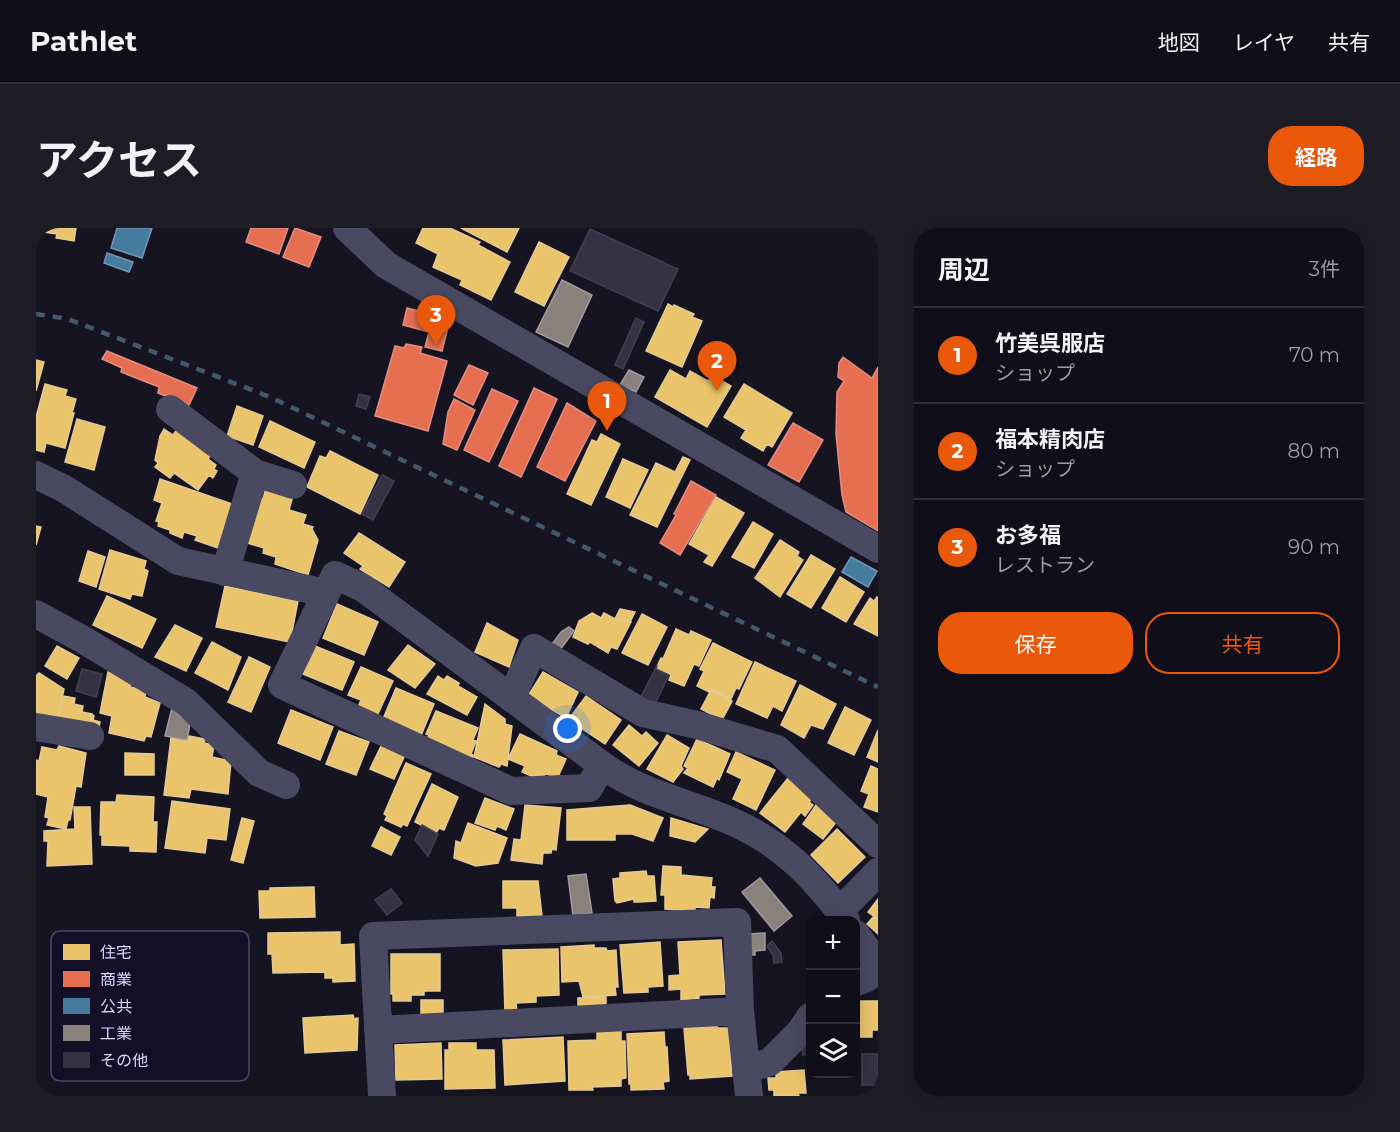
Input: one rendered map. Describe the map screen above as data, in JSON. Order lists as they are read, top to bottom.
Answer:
{
  "legend": [
    "住宅",
    "商業",
    "公共",
    "工業",
    "その他"
  ],
  "page": {
    "header": "Pathlet",
    "nav": ["地図", "レイヤ", "共有"],
    "title": "アクセス",
    "buttons": [
      "経路",
      ["保存", "共有"]
    ],
    "heading": ["周辺", "3件"],
    "pins": ["3", "2", "1"],
    "list": [
      {
        "mark": "1",
        "name": "竹美呉服店",
        "note": "ショップ",
        "value": "70 m"
      },
      {
        "mark": "2",
        "name": "福本精肉店",
        "note": "ショップ",
        "value": "80 m"
      },
      {
        "mark": "3",
        "name": "お多福",
        "note": "レストラン",
        "value": "90 m"
      }
    ],
    "map_buttons": ["+", "−"]
  }
}
